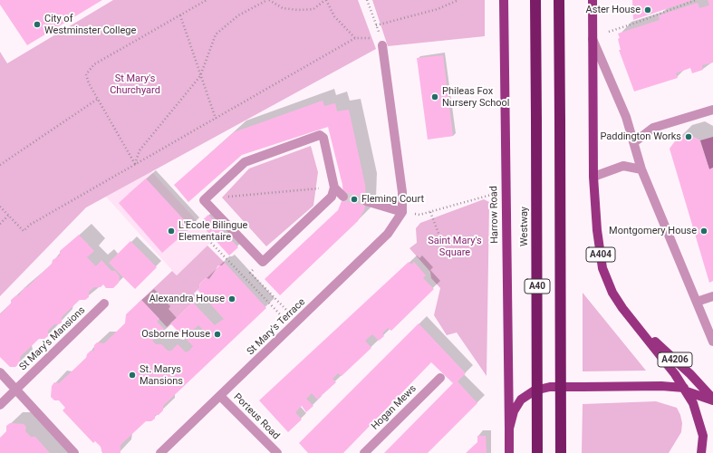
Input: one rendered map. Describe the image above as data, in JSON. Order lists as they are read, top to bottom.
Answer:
{
  "streets": {
    "highway": ["Westway", "A40"],
    "main road": ["Harrow Road", "A404", "A4206"],
    "street": [
      "St Mary's Terrace",
      "St Mary's Mansions",
      "Hogan Mews",
      "Porteus Road"
    ]
  },
  "crossings": [
    ["A404", "A4206"],
    ["St Mary's Terrace", "Porteus Road"]
  ],
  "parks": ["St Mary's Churchyard", "Saint Mary's Square"],
  "places": [
    "Aster House",
    "City of Westminster College",
    "Phileas Fox Nursery School",
    "Paddington Works",
    "Fleming Court",
    "L'Ecole Bilingue Elementaire",
    "Montgomery House",
    "Alexandra House",
    "Osborne House",
    "St. Marys Mansions"
  ]
}
